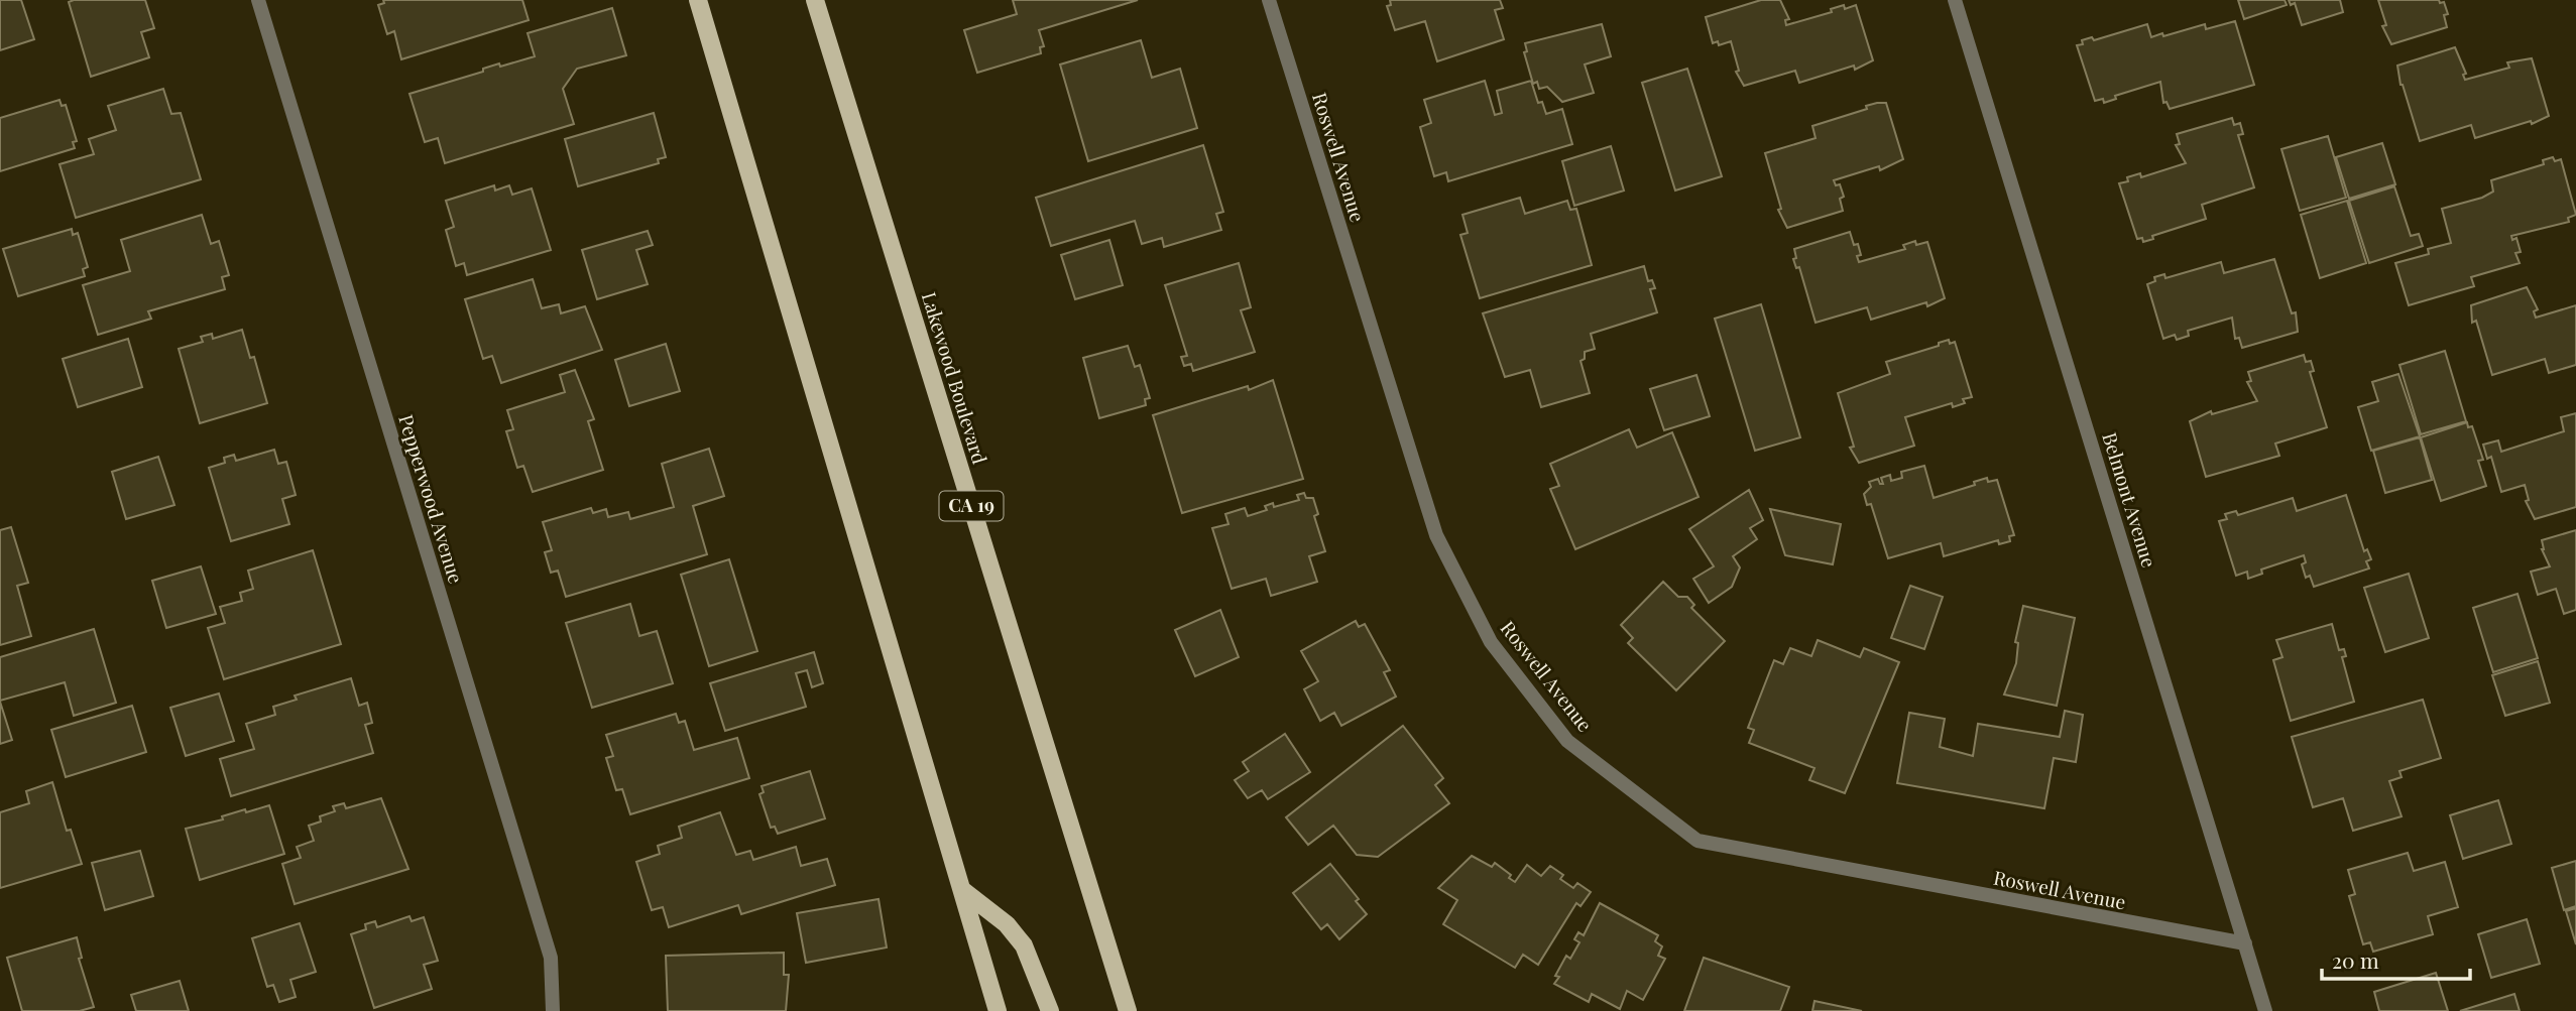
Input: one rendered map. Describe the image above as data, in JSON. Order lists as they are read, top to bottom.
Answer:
{
  "streets": {
    "main road": ["Lakewood Boulevard", "CA 19"],
    "street": ["Roswell Avenue", "Pepperwood Avenue", "Belmont Avenue"]
  },
  "crossings": [
    ["Roswell Avenue", "Belmont Avenue"]
  ],
  "scale_bar": "20 m"
}
